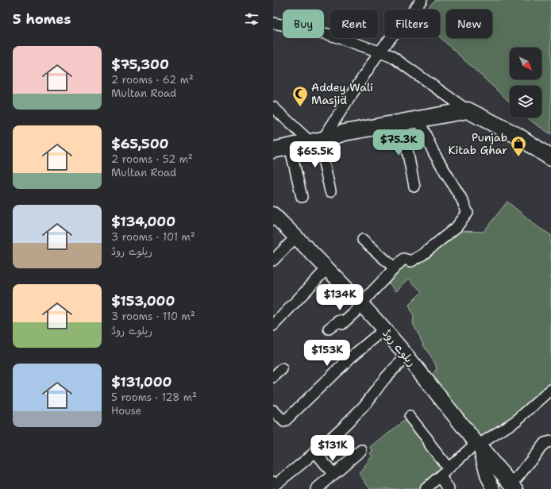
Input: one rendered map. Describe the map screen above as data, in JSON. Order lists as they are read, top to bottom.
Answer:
{
  "streets": {
    "main road": ["ریلوے روڈ"]
  },
  "places": {
    "mosque": ["Addey Wali Masjid"],
    "shop": ["Punjab Kitab Ghar"]
  },
  "north": "bottom right",
  "page": {
    "heading": "5 homes",
    "chip": [
      "Buy",
      "Rent",
      "Filters",
      "New"
    ],
    "list": [
      {
        "name": "$75,300",
        "note": "2 rooms · 62 m² · Multan Road"
      },
      {
        "name": "$65,500",
        "note": "2 rooms · 52 m² · Multan Road"
      },
      {
        "name": "$134,000",
        "note": "3 rooms · 101 m² · ریلوے روڈ"
      },
      {
        "name": "$153,000",
        "note": "3 rooms · 110 m² · ریلوے روڈ"
      },
      {
        "name": "$131,000",
        "note": "5 rooms · 128 m² · House"
      }
    ],
    "price": [
      "$75.3K",
      "$65.5K",
      "$134K",
      "$153K",
      "$131K"
    ]
  }
}
